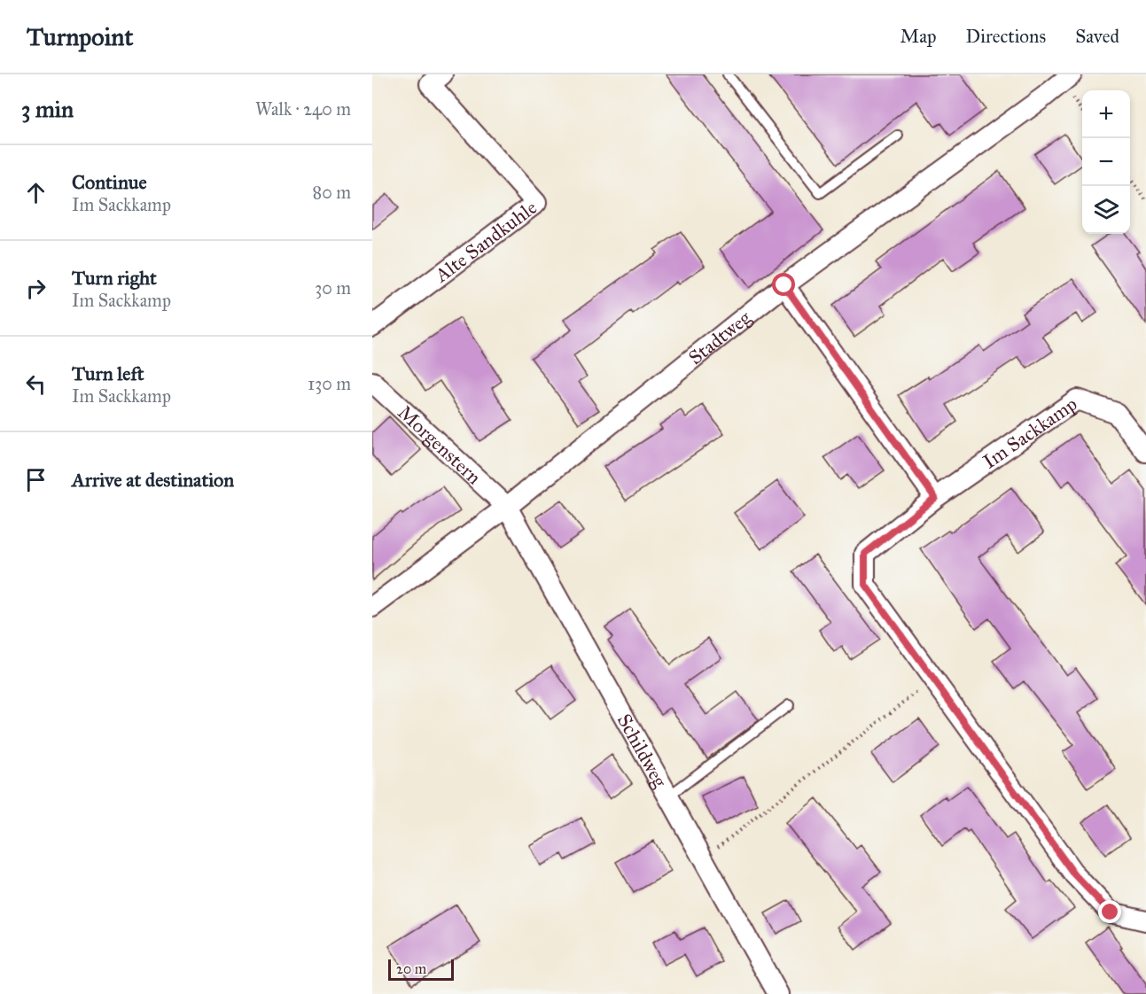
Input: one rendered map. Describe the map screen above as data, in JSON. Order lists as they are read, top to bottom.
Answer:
{
  "streets": {
    "street": [
      "Alte Sandkuhle",
      "Stadtweg",
      "Im Sackkamp",
      "Morgenstern",
      "Schildweg"
    ]
  },
  "crossings": [
    ["Stadtweg", "Morgenstern"],
    ["Stadtweg", "Schildweg"],
    ["Morgenstern", "Schildweg"]
  ],
  "scale_bar": "20 m",
  "page": {
    "header": "Turnpoint",
    "nav": ["Map", "Directions", "Saved"],
    "heading": ["3 min", "Walk · 240 m"],
    "map_buttons": ["+", "−"],
    "list": [
      ["Continue", "Im Sackkamp", "80 m"],
      ["Turn right", "Im Sackkamp", "30 m"],
      ["Turn left", "Im Sackkamp", "130 m"],
      "Arrive at destination"
    ],
    "scale": "20 m"
  }
}
